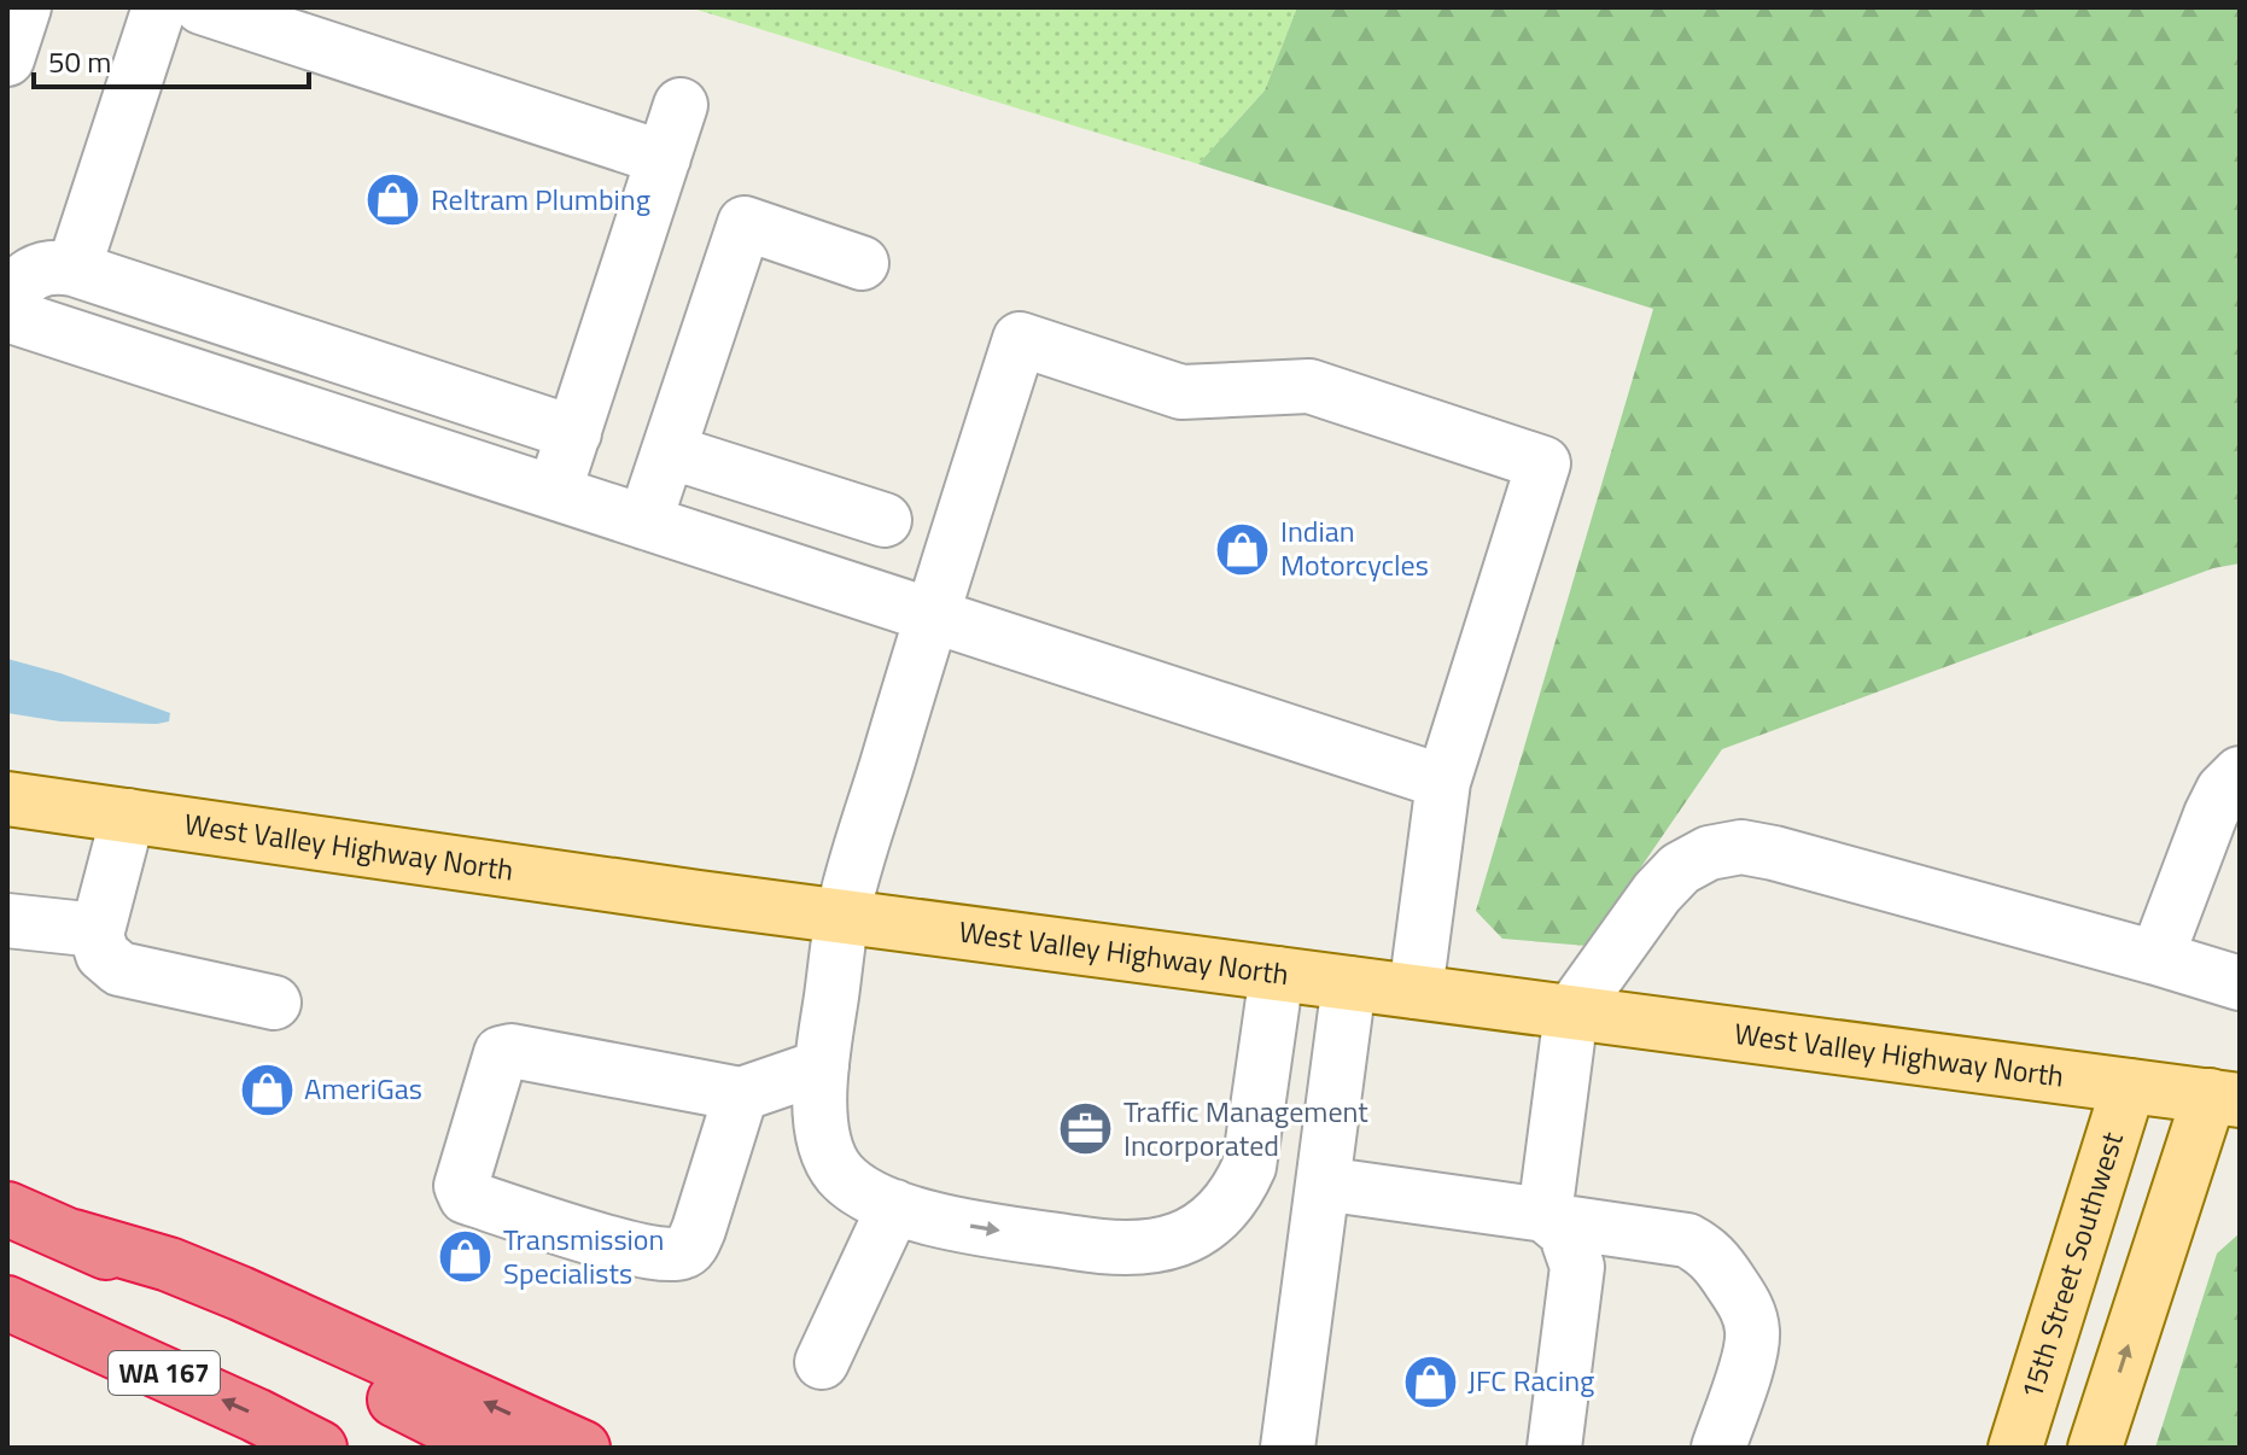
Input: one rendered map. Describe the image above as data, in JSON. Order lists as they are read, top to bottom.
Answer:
{
  "streets": {
    "highway": ["WA 167"],
    "main road": ["West Valley Highway North", "15th Street Southwest"]
  },
  "crossings": [
    ["West Valley Highway North", "15th Street Southwest"]
  ],
  "places": {
    "shop": [
      "Reltram Plumbing",
      "Indian Motorcycles",
      "AmeriGas",
      "Transmission Specialists",
      "JFC Racing"
    ],
    "office": ["Traffic Management Incorporated"]
  },
  "scale_bar": "50 m"
}
